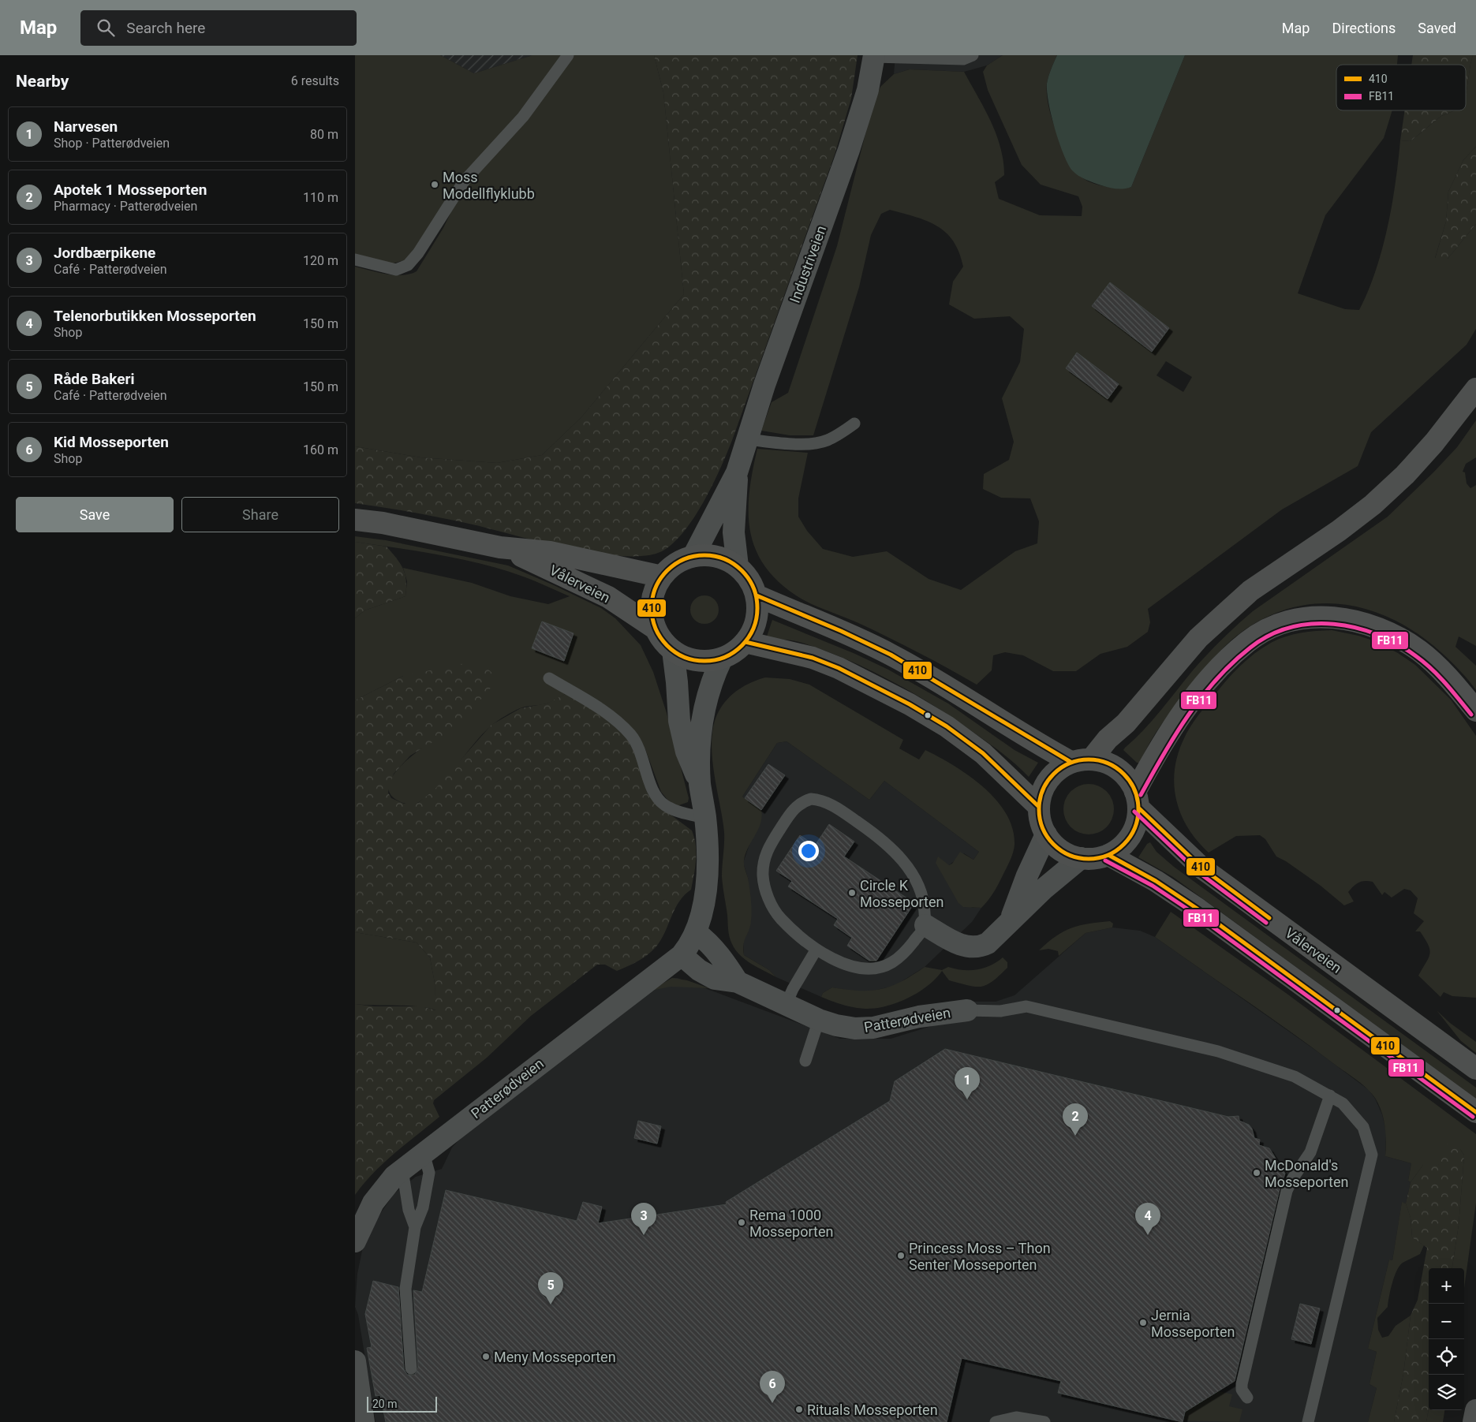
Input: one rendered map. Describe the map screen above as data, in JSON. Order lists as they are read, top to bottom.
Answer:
{
  "streets": {
    "main road": ["Vålerveien"],
    "street": ["Industriveien", "Patterødveien"]
  },
  "crossings": [
    ["Industriveien", "Vålerveien"],
    ["Industriveien", "Patterødveien"],
    ["Vålerveien", "Patterødveien"]
  ],
  "places": [
    "Moss Modellflyklubb",
    "Circle K Mosseporten",
    "McDonald's Mosseporten",
    "Rema 1000 Mosseporten",
    "Princess Moss – Thon Senter Mosseporten",
    "Jernia Mosseporten",
    "Meny Mosseporten",
    "Rituals Mosseporten"
  ],
  "lines": ["transit line 410", "transit line FB11"],
  "legend": ["410", "FB11"],
  "scale_bar": "20 m",
  "page": {
    "header": "Map",
    "search": "Search here",
    "nav": ["Map", "Directions", "Saved"],
    "heading": ["Nearby", "6 results"],
    "list": [
      {
        "mark": "1",
        "name": "Narvesen",
        "note": "Shop · Patterødveien",
        "value": "80 m"
      },
      {
        "mark": "2",
        "name": "Apotek 1 Mosseporten",
        "note": "Pharmacy · Patterødveien",
        "value": "110 m"
      },
      {
        "mark": "3",
        "name": "Jordbærpikene",
        "note": "Café · Patterødveien",
        "value": "120 m"
      },
      {
        "mark": "4",
        "name": "Telenorbutikken Mosseporten",
        "note": "Shop",
        "value": "150 m"
      },
      {
        "mark": "5",
        "name": "Råde Bakeri",
        "note": "Café · Patterødveien",
        "value": "150 m"
      },
      {
        "mark": "6",
        "name": "Kid Mosseporten",
        "note": "Shop",
        "value": "160 m"
      }
    ],
    "buttons": ["Save", "Share"],
    "pins": [
      "1",
      "2",
      "3",
      "4",
      "5",
      "6"
    ],
    "map_buttons": ["+", "−"],
    "scale": "20 m"
  }
}
